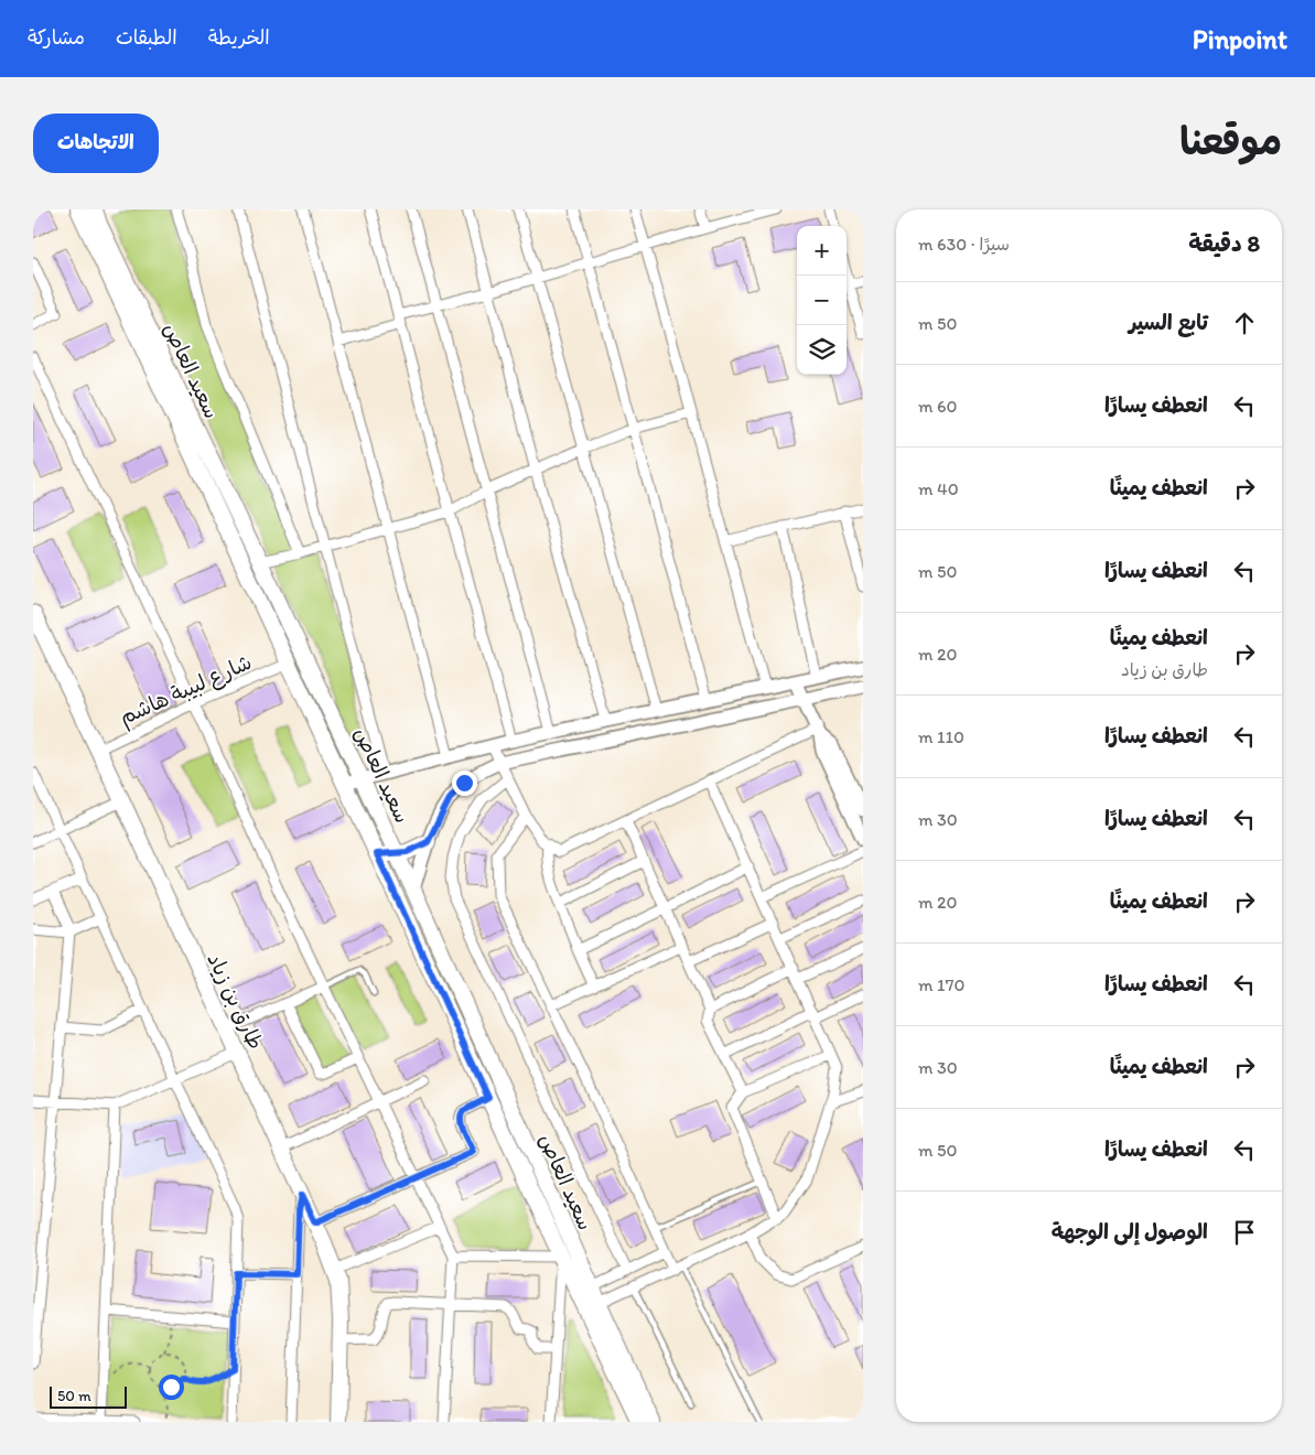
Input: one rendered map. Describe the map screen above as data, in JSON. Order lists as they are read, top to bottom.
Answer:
{
  "streets": {
    "main road": ["سعيد العاص", "طارق بن زياد"],
    "street": ["شارع لبيبة هاشم"]
  },
  "crossings": [
    ["شارع لبيبة هاشم", "طارق بن زياد"]
  ],
  "scale_bar": "50 m",
  "page": {
    "header": "Pinpoint",
    "nav": ["الخريطة", "الطبقات", "مشاركة"],
    "title": "موقعنا",
    "buttons": "الاتجاهات",
    "heading": ["8 دقيقة", "سيرًا · 630 m"],
    "map_buttons": ["+", "−"],
    "list": [
      ["تابع السير", "50 m"],
      ["انعطف يسارًا", "60 m"],
      ["انعطف يمينًا", "40 m"],
      ["انعطف يسارًا", "50 m"],
      ["انعطف يمينًا", "طارق بن زياد", "20 m"],
      ["انعطف يسارًا", "110 m"],
      ["انعطف يسارًا", "30 m"],
      ["انعطف يمينًا", "20 m"],
      ["انعطف يسارًا", "170 m"],
      ["انعطف يمينًا", "30 m"],
      ["انعطف يسارًا", "50 m"],
      "الوصول إلى الوجهة"
    ],
    "scale": "50 m"
  }
}
